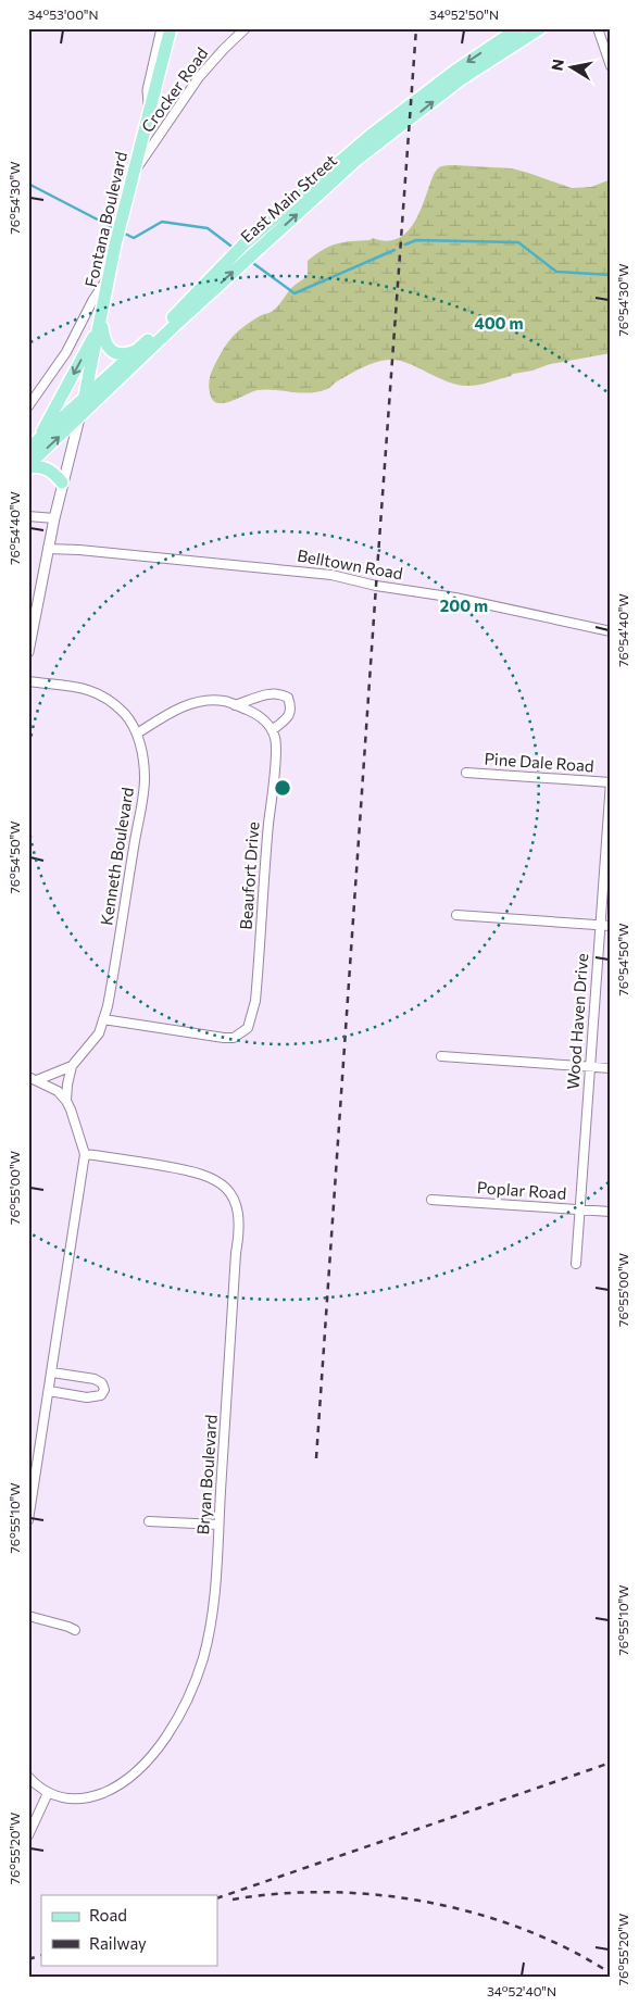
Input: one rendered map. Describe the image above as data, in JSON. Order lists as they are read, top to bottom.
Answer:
{
  "streets": {
    "main road": ["East Main Street", "Fontana Boulevard"],
    "street": [
      "Crocker Road",
      "Belltown Road",
      "Pine Dale Road",
      "Kenneth Boulevard",
      "Beaufort Drive",
      "Wood Haven Drive",
      "Poplar Road",
      "Bryan Boulevard"
    ]
  },
  "crossings": [
    ["Crocker Road", "Fontana Boulevard"],
    ["East Main Street", "Fontana Boulevard"],
    ["Pine Dale Road", "Wood Haven Drive"],
    ["Kenneth Boulevard", "Beaufort Drive"],
    ["Wood Haven Drive", "Poplar Road"]
  ],
  "legend": ["Road", "Railway"],
  "north": "left",
  "coordinates": [
    "34°53'00\"N",
    "34°52'50\"N",
    "76°54'30\"W",
    "76°54'40\"W",
    "76°54'50\"W",
    "76°55'00\"W",
    "76°55'10\"W",
    "76°55'20\"W",
    "34°52'40\"N"
  ],
  "rings": ["400 m", "200 m"]
}
